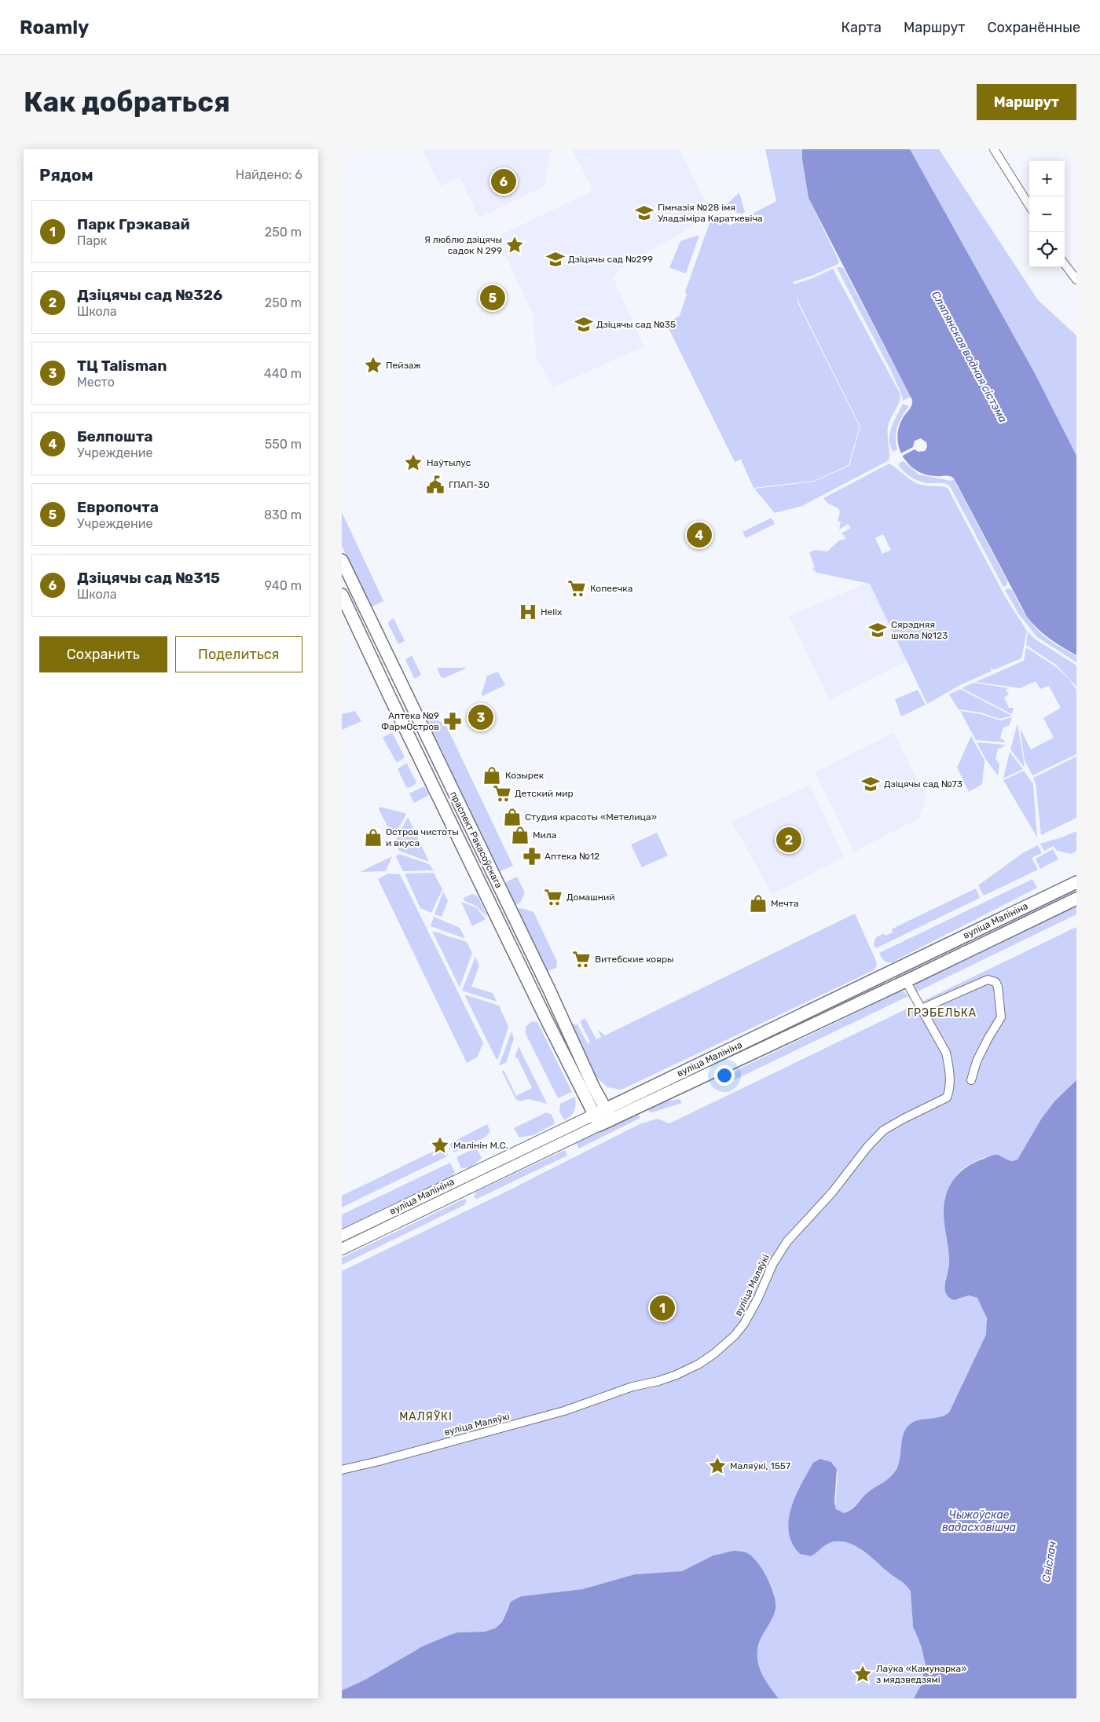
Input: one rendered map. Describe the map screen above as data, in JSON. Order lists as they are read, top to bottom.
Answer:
{
  "streets": {
    "main road": ["праспект Ракасоўскага", "вуліца Малініна"],
    "street": ["вуліца Маляўкі"]
  },
  "crossings": [
    ["праспект Ракасоўскага", "вуліца Малініна"],
    ["вуліца Малініна", "вуліца Маляўкі"]
  ],
  "districts": ["ГРЭБЕЛЬКА", "МАЛЯЎКІ"],
  "water": ["Сляпянская водная сістэма", "Чыжоўскае вадасховішча", "Свіслач"],
  "places": {
    "school or university": [
      "Гімназія №28 імя Уладзіміра Караткевіча",
      "Дзіцячы сад №299",
      "Дзіцячы сад №35",
      "Сярэдняя школа №123",
      "Дзіцячы сад №73"
    ],
    "place": [
      "Я люблю дзіцячы садок N 299",
      "Пейзаж",
      "Наўтылус",
      "Малінін М.С.",
      "Маляўкі, 1557",
      "Лаўка «Камунарка» з мядзведзямі"
    ],
    "public building": ["ГПАП-30"],
    "supermarket": [
      "Копеечка",
      "Детский мир",
      "Домашний",
      "Витебские ковры"
    ],
    "hospital": ["Helix"],
    "pharmacy": ["Аптека №9 ФармОстров", "Аптека №12"],
    "shop": [
      "Козырек",
      "Студия красоты «Метелица»",
      "Мила",
      "Остров чистоты и вкуса",
      "Мечта"
    ]
  },
  "page": {
    "header": "Roamly",
    "nav": ["Карта", "Маршрут", "Сохранённые"],
    "buttons": [
      "Маршрут",
      ["Сохранить", "Поделиться"]
    ],
    "title": "Как добраться",
    "heading": ["Рядом", "Найдено: 6"],
    "map_buttons": ["+", "−"],
    "pins": [
      "6",
      "5",
      "4",
      "3",
      "2",
      "1"
    ],
    "list": [
      {
        "mark": "1",
        "name": "Парк Грэкавай",
        "note": "Парк",
        "value": "250 m"
      },
      {
        "mark": "2",
        "name": "Дзіцячы сад №326",
        "note": "Школа",
        "value": "250 m"
      },
      {
        "mark": "3",
        "name": "ТЦ Talisman",
        "note": "Место",
        "value": "440 m"
      },
      {
        "mark": "4",
        "name": "Белпошта",
        "note": "Учреждение",
        "value": "550 m"
      },
      {
        "mark": "5",
        "name": "Европочта",
        "note": "Учреждение",
        "value": "830 m"
      },
      {
        "mark": "6",
        "name": "Дзіцячы сад №315",
        "note": "Школа",
        "value": "940 m"
      }
    ]
  }
}
